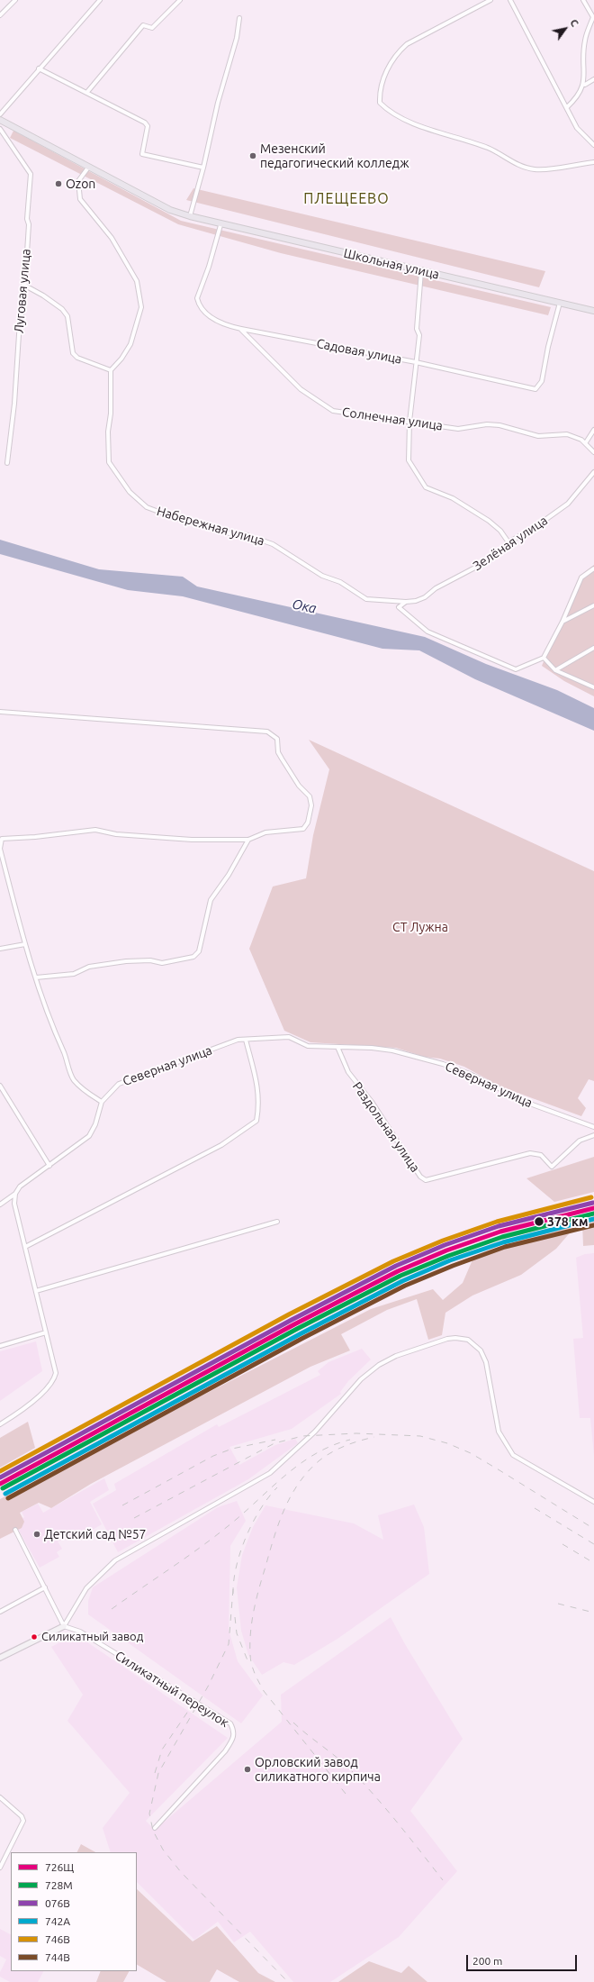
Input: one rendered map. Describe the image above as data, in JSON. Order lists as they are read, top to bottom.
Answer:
{
  "streets": {
    "main road": ["Школьная улица"],
    "street": [
      "Луговая улица",
      "Садовая улица",
      "Солнечная улица",
      "Набережная улица",
      "Зелёная улица",
      "Северная улица",
      "Раздольная улица",
      "Силикатный переулок"
    ]
  },
  "crossings": [
    ["Школьная улица", "Садовая улица"],
    ["Садовая улица", "Солнечная улица"],
    ["Набережная улица", "Зелёная улица"],
    ["Северная улица", "Раздольная улица"]
  ],
  "districts": ["ПЛЕЩЕЕВО"],
  "water": ["Ока"],
  "parks": ["СТ Лужна"],
  "places": [
    "Мезенский педагогический колледж",
    "Ozon",
    "378 км",
    "Детский сад №57",
    "Силикатный завод",
    "Орловский завод силикатного кирпича"
  ],
  "lines": [
    "transit line 746В",
    "transit line 076В",
    "transit line 726Щ",
    "transit line 728М",
    "transit line 742А",
    "transit line 744В"
  ],
  "legend": [
    "726Щ",
    "728М",
    "076В",
    "742А",
    "746В",
    "744В"
  ],
  "scale_bar": "200 m",
  "north": "top right"
}
